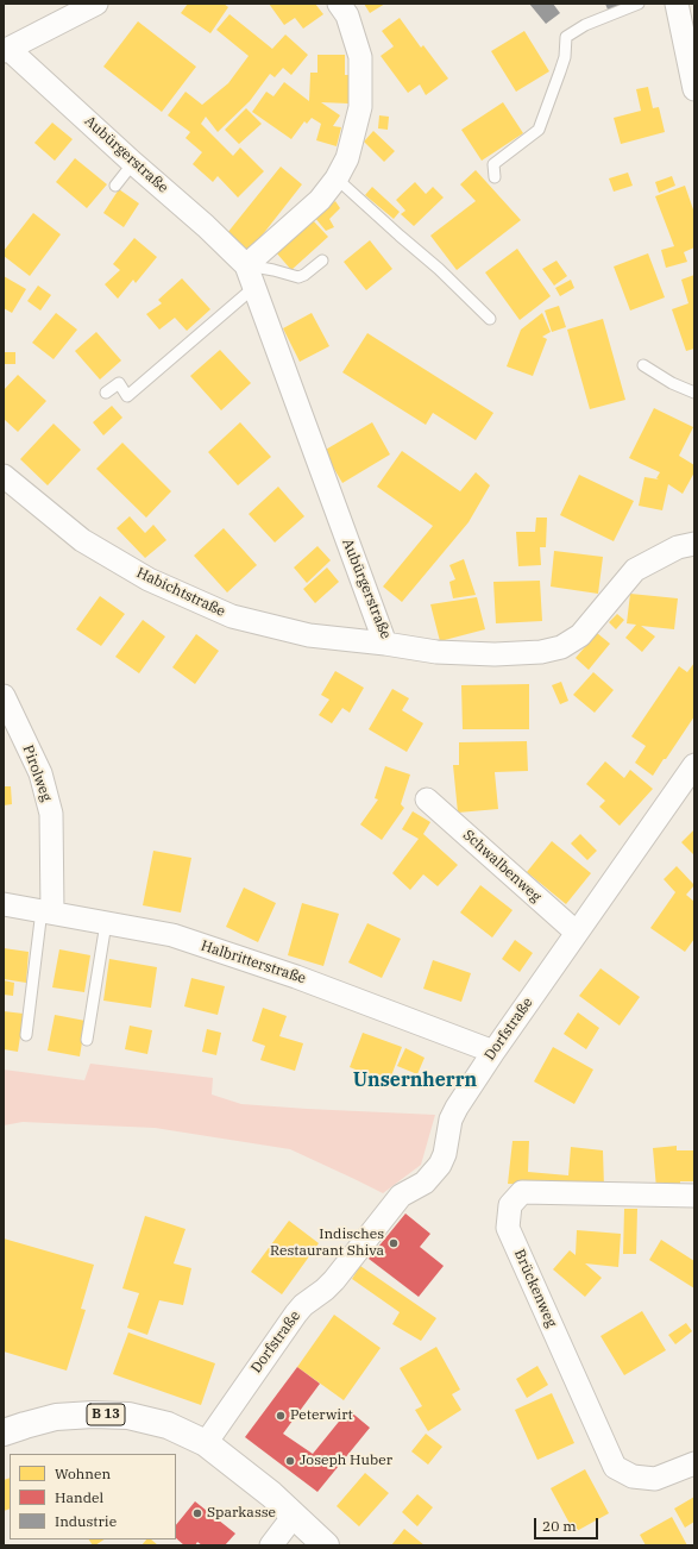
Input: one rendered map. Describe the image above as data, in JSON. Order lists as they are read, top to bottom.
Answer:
{
  "streets": {
    "main road": ["B 13"],
    "street": [
      "Aubürgerstraße",
      "Habichtstraße",
      "Pirolweg",
      "Schwalbenweg",
      "Halbritterstraße",
      "Dorfstraße",
      "Brückenweg"
    ]
  },
  "crossings": [
    ["Aubürgerstraße", "Habichtstraße"],
    ["Pirolweg", "Halbritterstraße"],
    ["Schwalbenweg", "Dorfstraße"],
    ["Halbritterstraße", "Dorfstraße"],
    ["Dorfstraße", "B 13"]
  ],
  "districts": ["Unsernherrn"],
  "places": [
    "Indisches Restaurant Shiva",
    "Peterwirt",
    "Joseph Huber",
    "Sparkasse"
  ],
  "legend": ["Wohnen", "Handel", "Industrie"],
  "scale_bar": "20 m"
}
